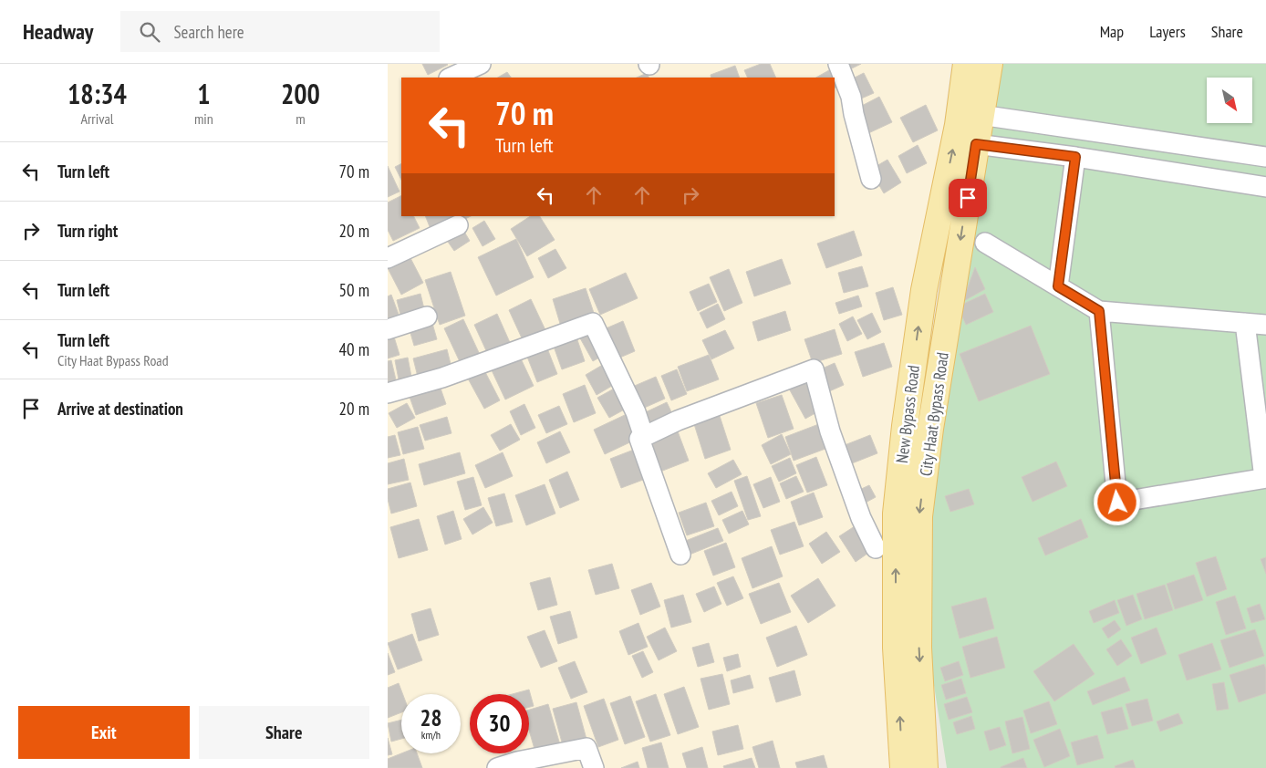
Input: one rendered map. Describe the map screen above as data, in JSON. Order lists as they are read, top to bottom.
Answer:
{
  "streets": {
    "main road": ["New Bypass Road", "City Haat Bypass Road"]
  },
  "one_way": ["New Bypass Road", "City Haat Bypass Road"],
  "north": "bottom right",
  "page": {
    "header": "Headway",
    "search": "Search here",
    "nav": ["Map", "Layers", "Share"],
    "eta": [
      "18:34",
      "Arrival",
      "1",
      "min",
      "200",
      "m"
    ],
    "turn": ["70 m", "Turn left"],
    "list": [
      {
        "name": "Turn left",
        "value": "70 m"
      },
      {
        "name": "Turn right",
        "value": "20 m"
      },
      {
        "name": "Turn left",
        "value": "50 m"
      },
      {
        "name": "Turn left",
        "note": "City Haat Bypass Road",
        "value": "40 m"
      },
      {
        "name": "Arrive at destination",
        "value": "20 m"
      }
    ],
    "speed": "28 km/h",
    "limit": "30",
    "buttons": ["Exit", "Share"]
  }
}
